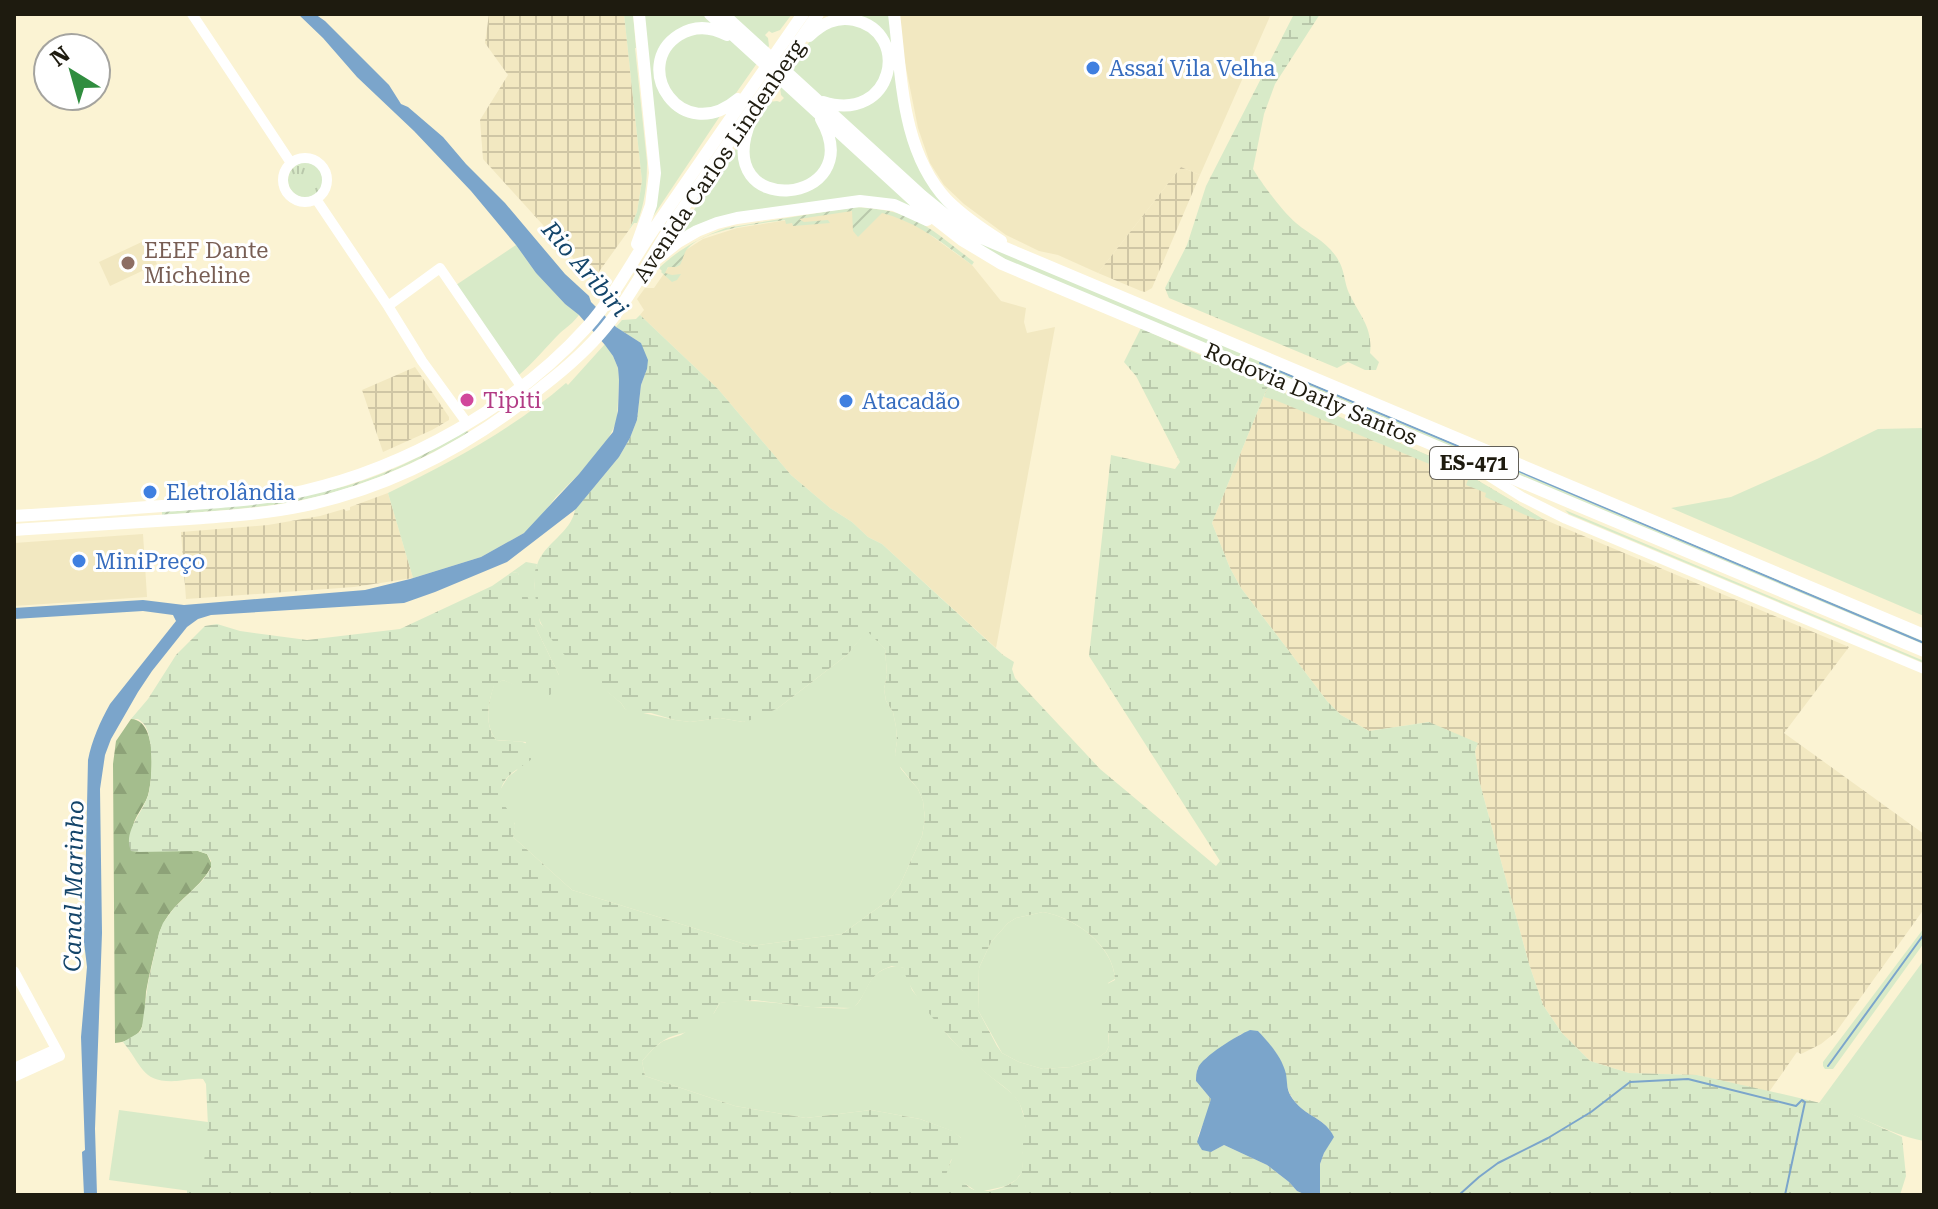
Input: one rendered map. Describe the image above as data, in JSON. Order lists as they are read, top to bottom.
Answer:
{
  "streets": {
    "main road": ["Avenida Carlos Lindenberg", "Rodovia Darly Santos", "ES-471"]
  },
  "crossings": [
    ["Rodovia Darly Santos", "ES-471"]
  ],
  "water": ["Rio Aribiri", "Canal Marinho"],
  "places": [
    "Assaí Vila Velha",
    "EEEF Dante Micheline",
    "Tipiti",
    "Atacadão",
    "Eletrolândia",
    "MiniPreço"
  ],
  "north": "top left"
}
